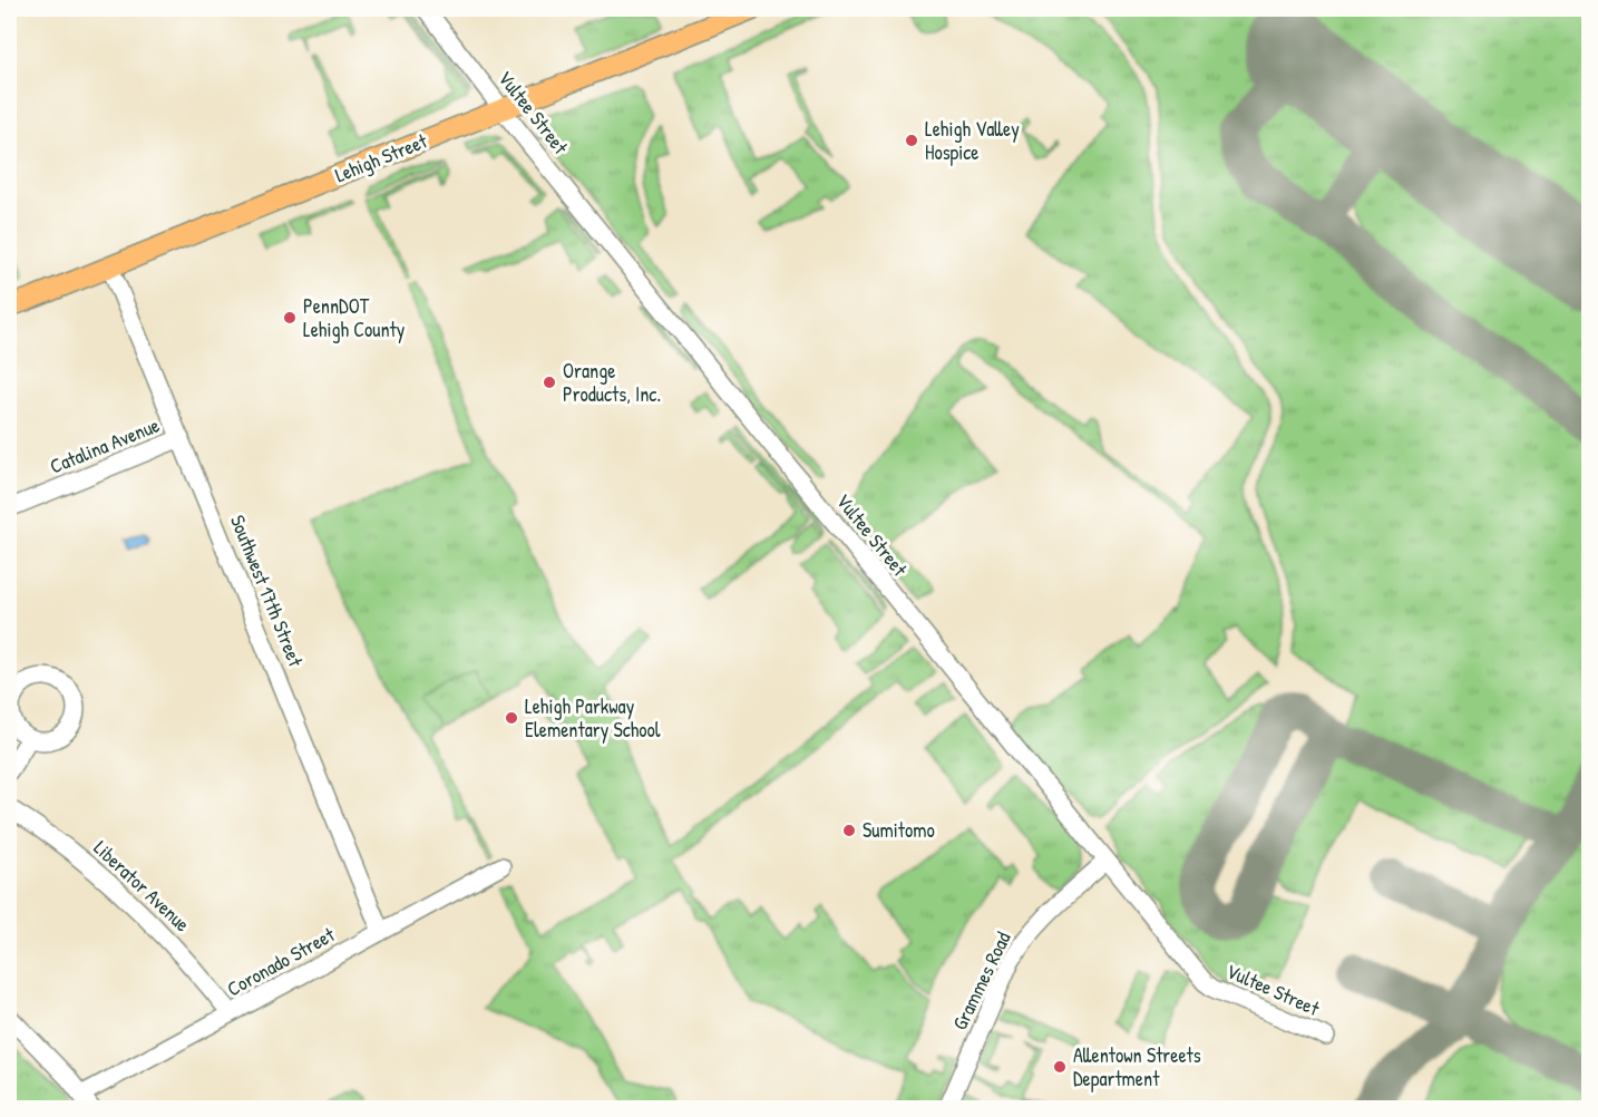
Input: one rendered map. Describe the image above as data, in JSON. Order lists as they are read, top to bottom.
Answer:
{
  "streets": {
    "main road": ["Lehigh Street"],
    "street": [
      "Vultee Street",
      "Catalina Avenue",
      "Southwest 17th Street",
      "Liberator Avenue",
      "Coronado Street",
      "Grammes Road"
    ]
  },
  "crossings": [
    ["Vultee Street", "Lehigh Street"],
    ["Vultee Street", "Grammes Road"],
    ["Lehigh Street", "Southwest 17th Street"],
    ["Catalina Avenue", "Southwest 17th Street"],
    ["Southwest 17th Street", "Coronado Street"],
    ["Liberator Avenue", "Coronado Street"]
  ],
  "places": [
    "Lehigh Valley Hospice",
    "PennDOT Lehigh County",
    "Orange Products, Inc.",
    "Lehigh Parkway Elementary School",
    "Sumitomo",
    "Allentown Streets Department"
  ]
}
